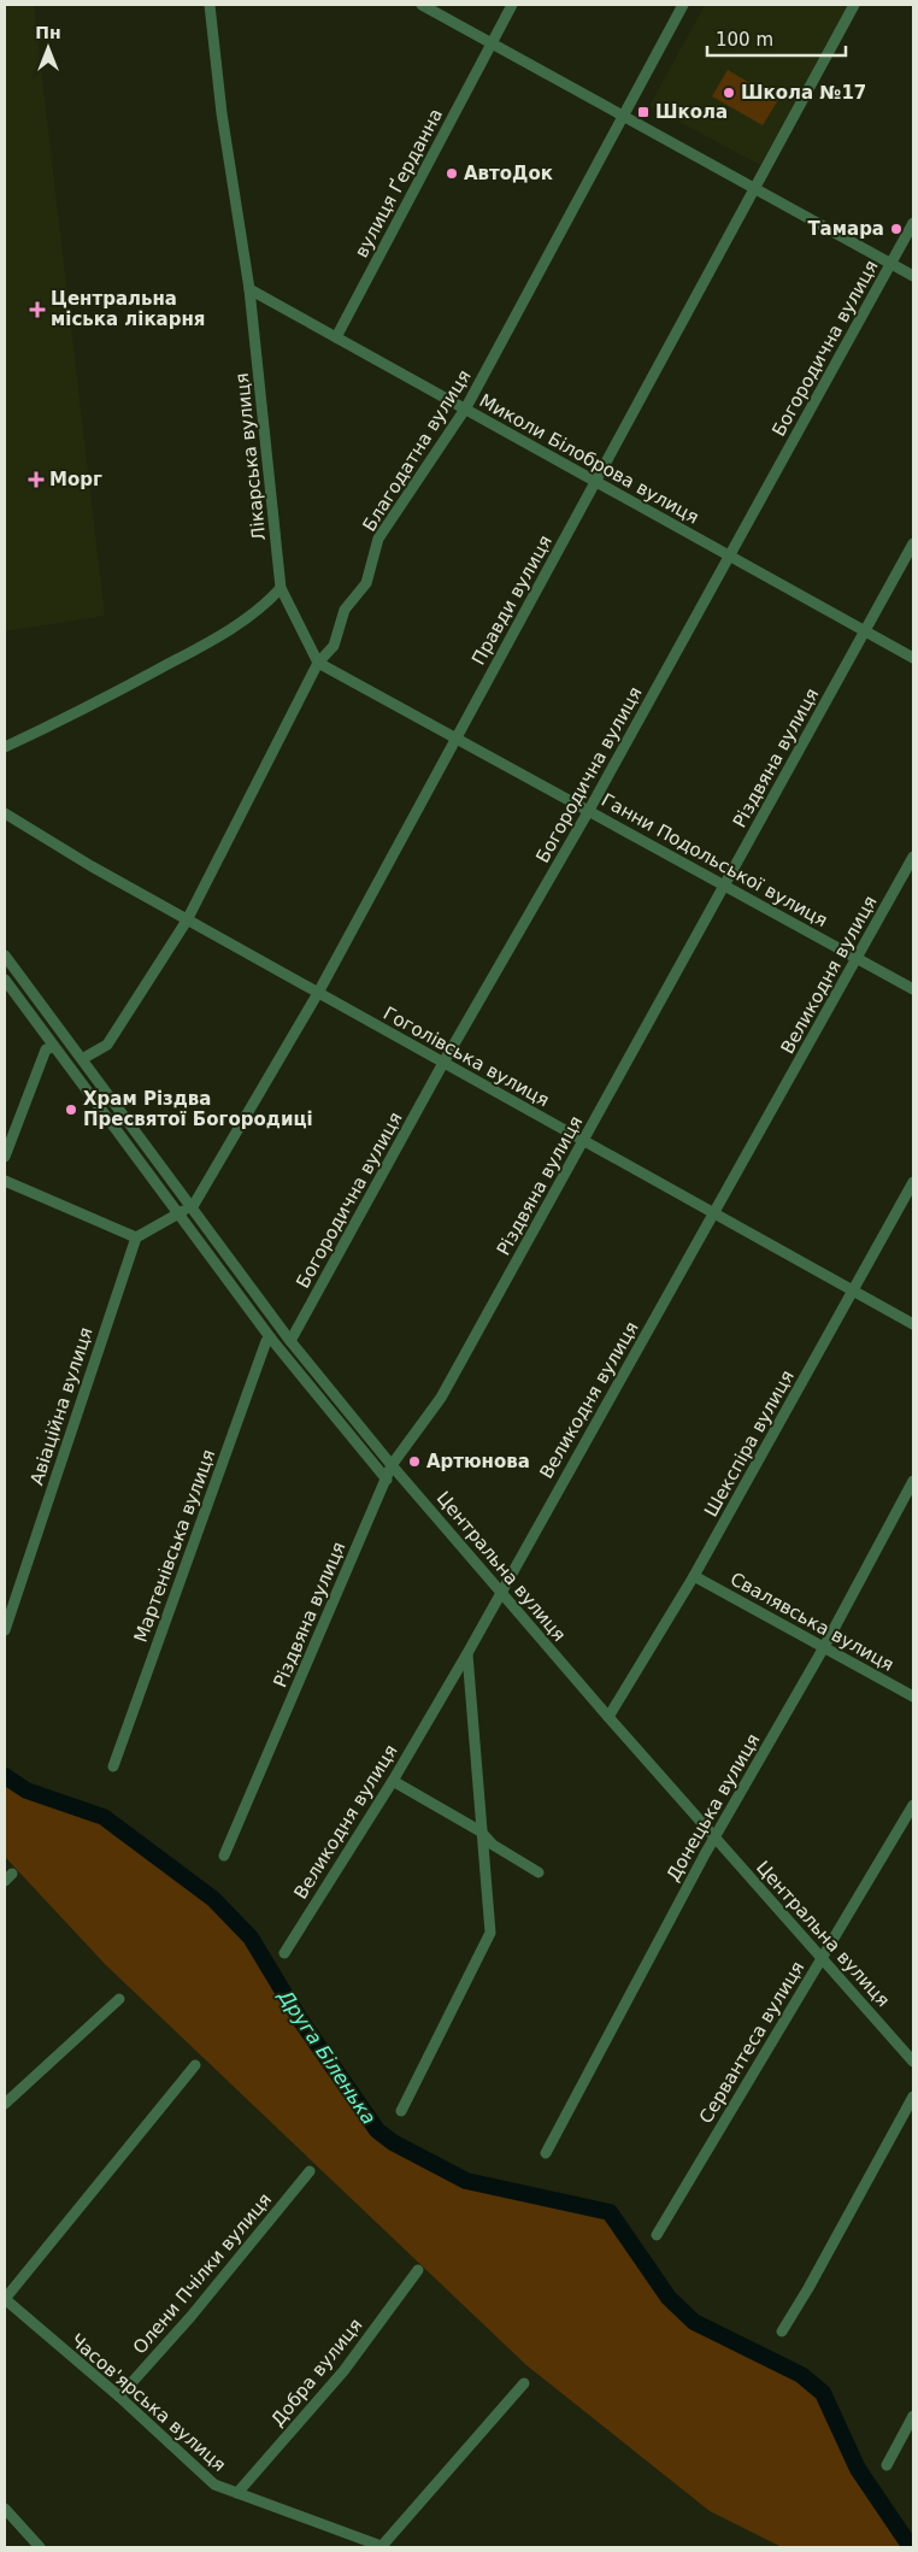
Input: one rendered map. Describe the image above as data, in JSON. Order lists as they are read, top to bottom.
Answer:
{
  "streets": {
    "street": [
      "вулиця Ґерданна",
      "Богородична вулиця",
      "Благодатна вулиця",
      "Лікарська вулиця",
      "Миколи Білоброва вулиця",
      "Правди вулиця",
      "Різдвяна вулиця",
      "Ганни Подольської вулиця",
      "Великодня вулиця",
      "Гоголівська вулиця",
      "Авіаційна вулиця",
      "Шекспіра вулиця",
      "Мартенівська вулиця",
      "Центральна вулиця",
      "Свалявська вулиця",
      "Донецька вулиця",
      "Сервантеса вулиця",
      "Олени Пчілки вулиця",
      "Добра вулиця",
      "Часов'ярська вулиця"
    ]
  },
  "crossings": [
    ["вулиця Ґерданна", "Миколи Білоброва вулиця"],
    ["Богородична вулиця", "Миколи Білоброва вулиця"],
    ["Богородична вулиця", "Ганни Подольської вулиця"],
    ["Богородична вулиця", "Гоголівська вулиця"],
    ["Богородична вулиця", "Центральна вулиця"],
    ["Благодатна вулиця", "Миколи Білоброва вулиця"],
    ["Благодатна вулиця", "Ганни Подольської вулиця"],
    ["Благодатна вулиця", "Гоголівська вулиця"],
    ["Благодатна вулиця", "Центральна вулиця"],
    ["Лікарська вулиця", "Миколи Білоброва вулиця"],
    ["Миколи Білоброва вулиця", "Правди вулиця"],
    ["Миколи Білоброва вулиця", "Різдвяна вулиця"],
    ["Правди вулиця", "Ганни Подольської вулиця"],
    ["Правди вулиця", "Гоголівська вулиця"],
    ["Правди вулиця", "Центральна вулиця"],
    ["Різдвяна вулиця", "Ганни Подольської вулиця"],
    ["Різдвяна вулиця", "Гоголівська вулиця"],
    ["Різдвяна вулиця", "Центральна вулиця"],
    ["Ганни Подольської вулиця", "Великодня вулиця"],
    ["Великодня вулиця", "Гоголівська вулиця"],
    ["Великодня вулиця", "Центральна вулиця"],
    ["Гоголівська вулиця", "Шекспіра вулиця"],
    ["Шекспіра вулиця", "Центральна вулиця"],
    ["Шекспіра вулиця", "Свалявська вулиця"],
    ["Центральна вулиця", "Донецька вулиця"],
    ["Центральна вулиця", "Сервантеса вулиця"],
    ["Свалявська вулиця", "Донецька вулиця"],
    ["Олени Пчілки вулиця", "Часов'ярська вулиця"],
    ["Добра вулиця", "Часов'ярська вулиця"]
  ],
  "water": ["Друга Біленька"],
  "places": {
    "other": [
      "Школа №17",
      "АвтоДок",
      "Тамара",
      "Храм Різдва Пресвятої Богородиці",
      "Артюнова"
    ],
    "transit": ["Школа"],
    "health": ["Центральна міська лікарня", "Морг"]
  },
  "scale_bar": "100 m",
  "north": "top"
}
